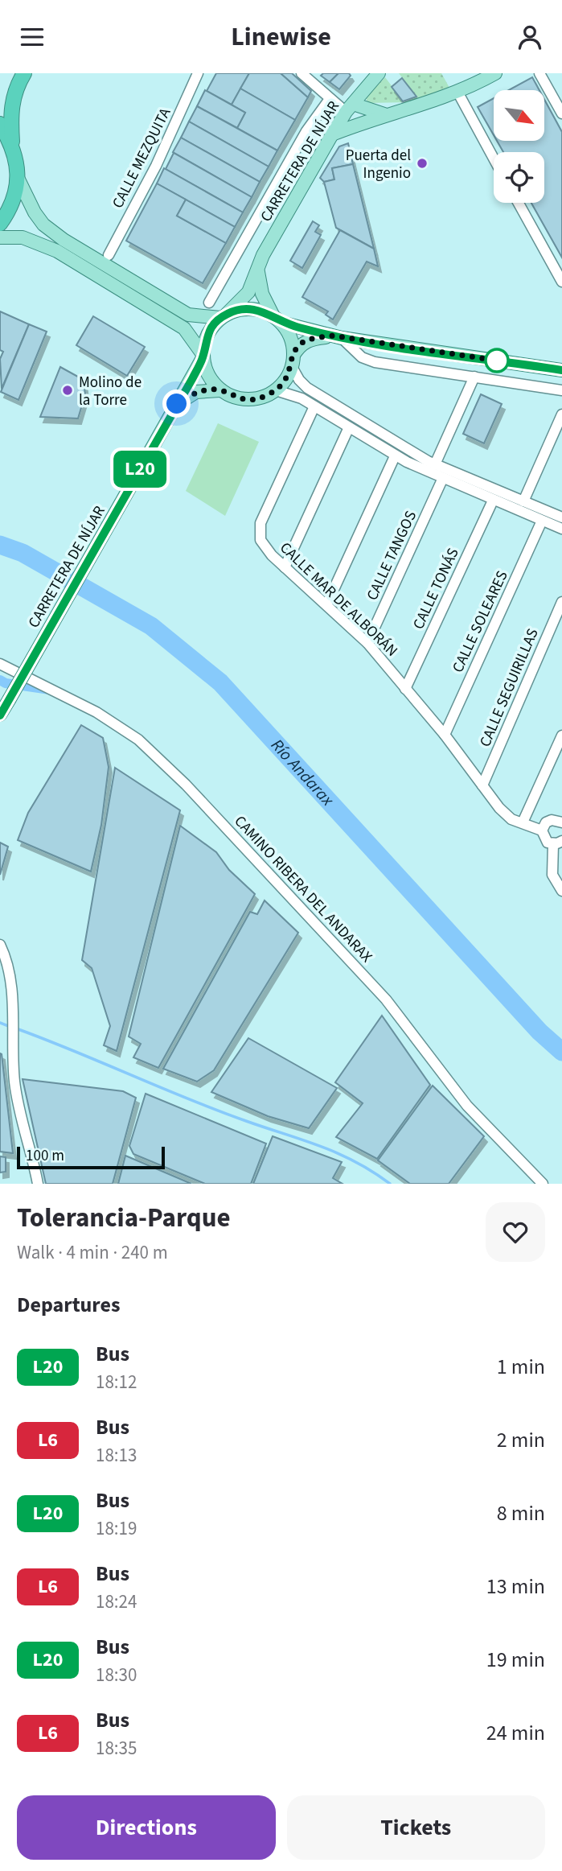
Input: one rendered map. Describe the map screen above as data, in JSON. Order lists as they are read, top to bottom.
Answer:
{
  "streets": {
    "main road": ["CARRETERA DE NÍJAR"],
    "street": [
      "CALLE MEZQUITA",
      "CALLE TANGOS",
      "CALLE TONÁS",
      "CALLE MAR DE ALBORÁN",
      "CALLE SOLEARES",
      "CALLE SEGUIRILLAS",
      "CAMINO RIBERA DEL ANDARAX"
    ]
  },
  "crossings": [
    ["CALLE TANGOS", "CALLE MAR DE ALBORÁN"],
    ["CALLE TONÁS", "CALLE MAR DE ALBORÁN"],
    ["CALLE MAR DE ALBORÁN", "CALLE SOLEARES"],
    ["CALLE MAR DE ALBORÁN", "CALLE SEGUIRILLAS"]
  ],
  "water": ["Río Andarax"],
  "places": ["Puerta del Ingenio", "Molino de la Torre"],
  "lines": ["bus line L20"],
  "scale_bar": "100 m",
  "north": "bottom right",
  "page": {
    "header": "Linewise",
    "on_map": "L20",
    "scale": "100 m",
    "heading": [
      ["Tolerancia-Parque", "Walk · 4 min · 240 m"],
      "Departures"
    ],
    "list": [
      {
        "mark": "L20",
        "name": "Bus",
        "note": "18:12",
        "value": "1 min"
      },
      {
        "mark": "L6",
        "name": "Bus",
        "note": "18:13",
        "value": "2 min"
      },
      {
        "mark": "L20",
        "name": "Bus",
        "note": "18:19",
        "value": "8 min"
      },
      {
        "mark": "L6",
        "name": "Bus",
        "note": "18:24",
        "value": "13 min"
      },
      {
        "mark": "L20",
        "name": "Bus",
        "note": "18:30",
        "value": "19 min"
      },
      {
        "mark": "L6",
        "name": "Bus",
        "note": "18:35",
        "value": "24 min"
      }
    ],
    "buttons": ["Directions", "Tickets"]
  }
}
